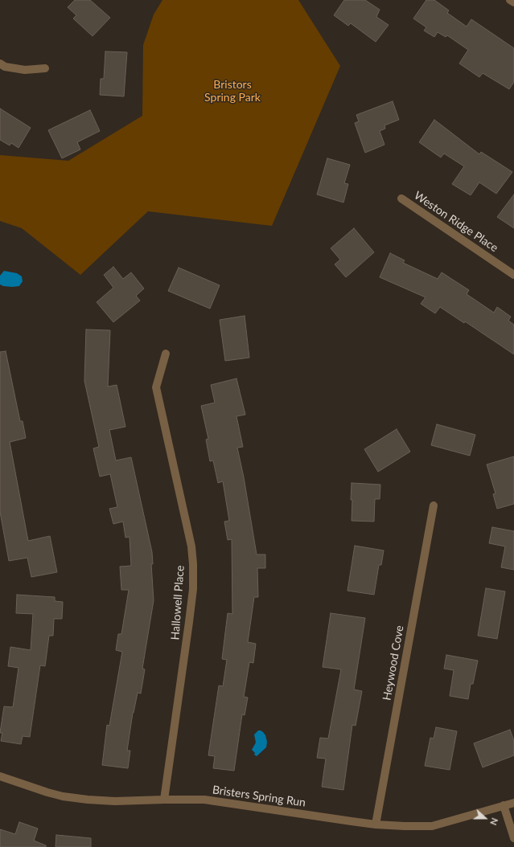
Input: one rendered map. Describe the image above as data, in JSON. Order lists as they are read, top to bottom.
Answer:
{
  "streets": {
    "street": [
      "Weston Ridge Place",
      "Hallowell Place",
      "Heywood Cove",
      "Bristers Spring Run"
    ]
  },
  "crossings": [
    ["Hallowell Place", "Bristers Spring Run"],
    ["Heywood Cove", "Bristers Spring Run"]
  ],
  "parks": ["Bristors Spring Park"],
  "north": "right"
}
